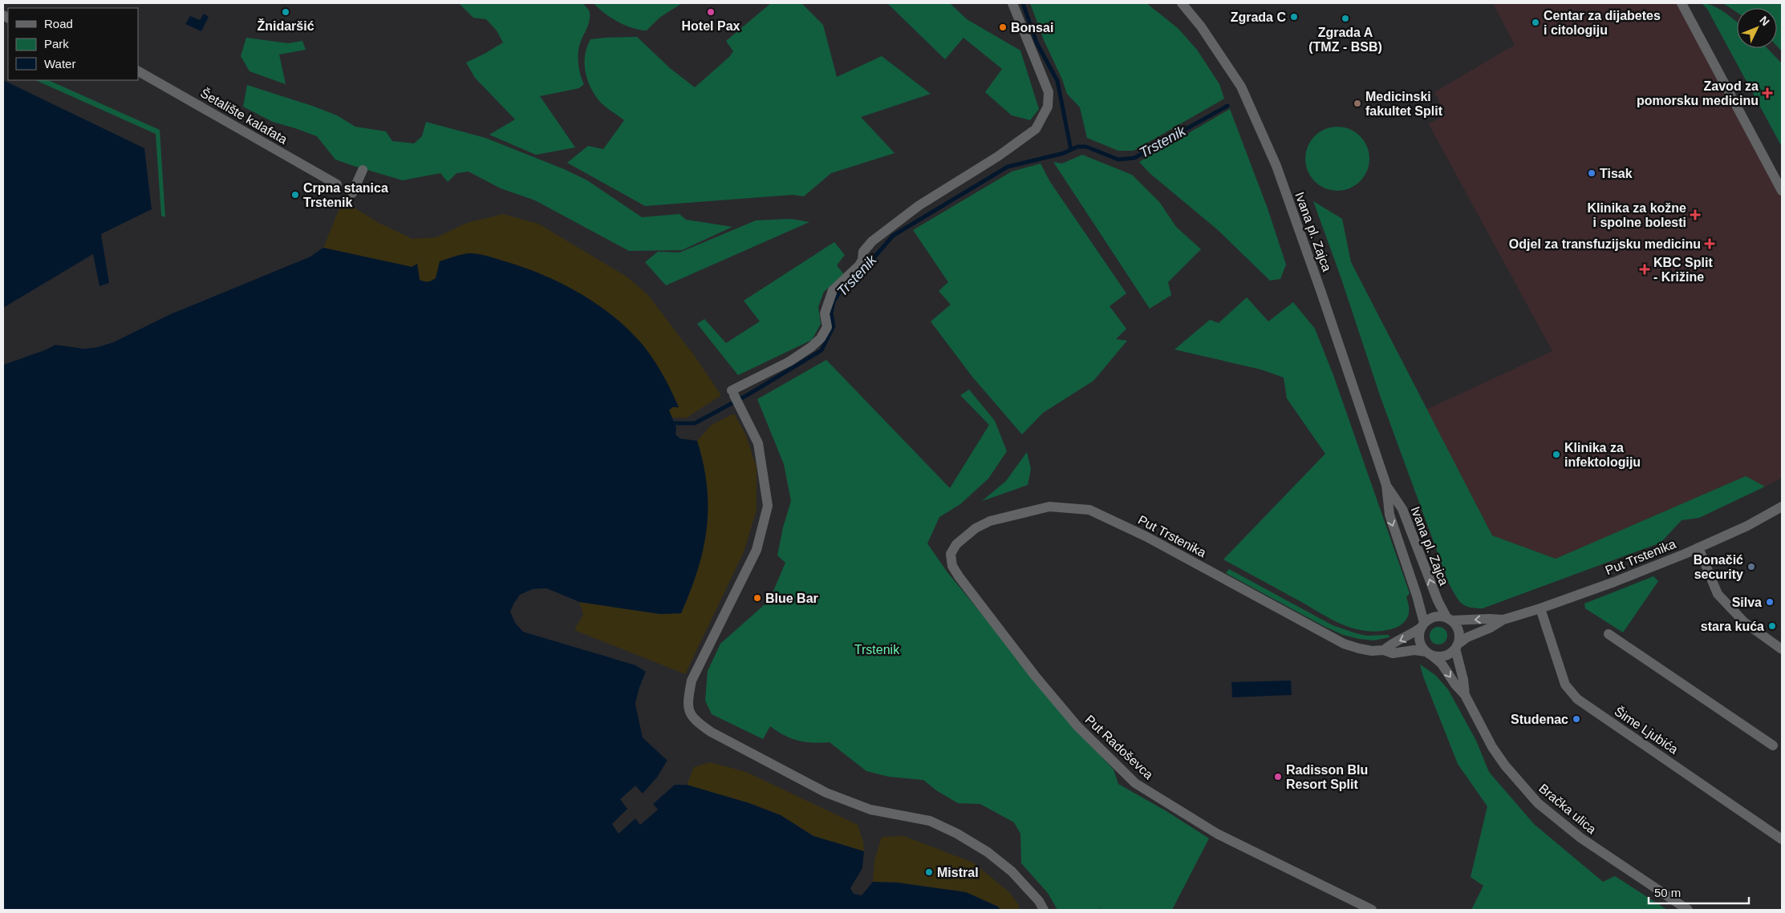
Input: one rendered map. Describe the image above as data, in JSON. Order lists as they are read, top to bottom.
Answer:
{
  "streets": {
    "street": [
      "Šetalište kalafata",
      "Ivana pl. Zajca",
      "Put Trstenika",
      "Šime Ljubića",
      "Put Radoševca",
      "Bračka ulica"
    ]
  },
  "crossings": [
    ["Ivana pl. Zajca", "Put Trstenika"],
    ["Ivana pl. Zajca", "Bračka ulica"],
    ["Put Trstenika", "Šime Ljubića"],
    ["Put Trstenika", "Put Radoševca"],
    ["Put Trstenika", "Bračka ulica"]
  ],
  "water": ["Trstenik"],
  "parks": ["Trstenik"],
  "places": {
    "other": [
      "Žnidaršić",
      "Hotel Pax",
      "Zgrada C",
      "Zgrada A (TMZ - BSB)",
      "Centar za dijabetes i citologiju",
      "Bonsai",
      "Medicinski fakultet Split",
      "Tisak",
      "Crpna stanica Trstenik",
      "Klinika za infektologiju",
      "Bonačić security",
      "Blue Bar",
      "Silva",
      "stara kuća",
      "Studenac",
      "Radisson Blu Resort Split",
      "Mistral"
    ],
    "health": [
      "Zavod za pomorsku medicinu",
      "Klinika za kožne i spolne bolesti",
      "Odjel za transfuzijsku medicinu",
      "KBC Split - Križine"
    ]
  },
  "legend": ["Road", "Park", "Water"],
  "scale_bar": "50 m",
  "north": "top right"
}
